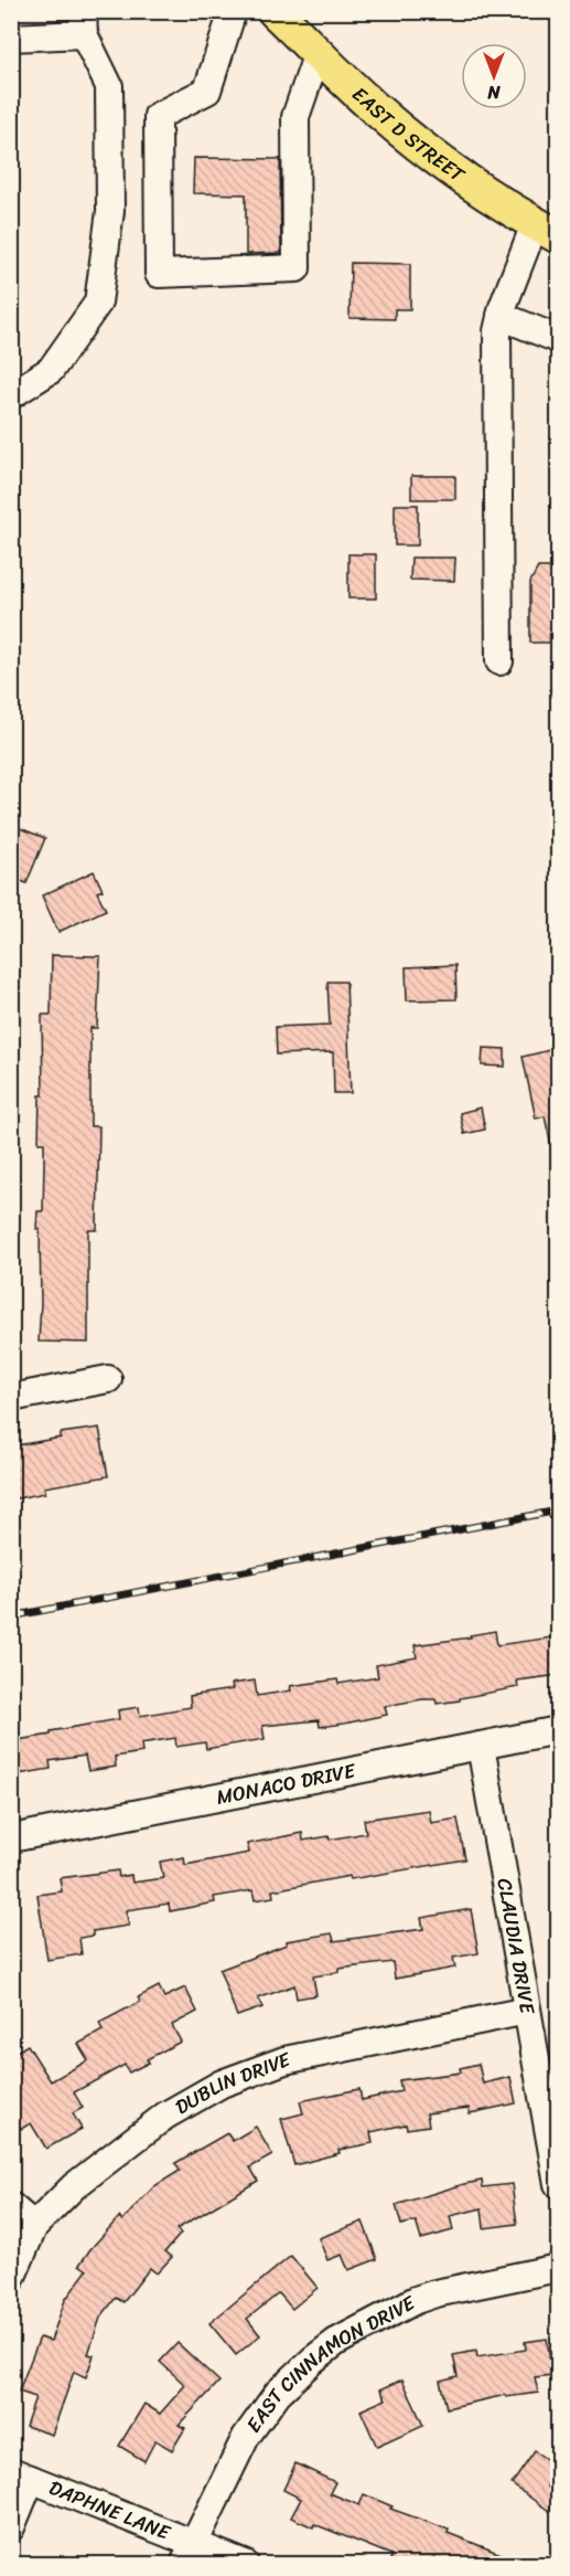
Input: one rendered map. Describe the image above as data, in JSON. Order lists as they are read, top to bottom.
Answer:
{
  "streets": {
    "main road": ["EAST D STREET"],
    "street": [
      "MONACO DRIVE",
      "CLAUDIA DRIVE",
      "DUBLIN DRIVE",
      "EAST CINNAMON DRIVE",
      "DAPHNE LANE"
    ]
  },
  "crossings": [
    ["MONACO DRIVE", "CLAUDIA DRIVE"],
    ["CLAUDIA DRIVE", "DUBLIN DRIVE"],
    ["EAST CINNAMON DRIVE", "DAPHNE LANE"]
  ],
  "north": "bottom"
}
